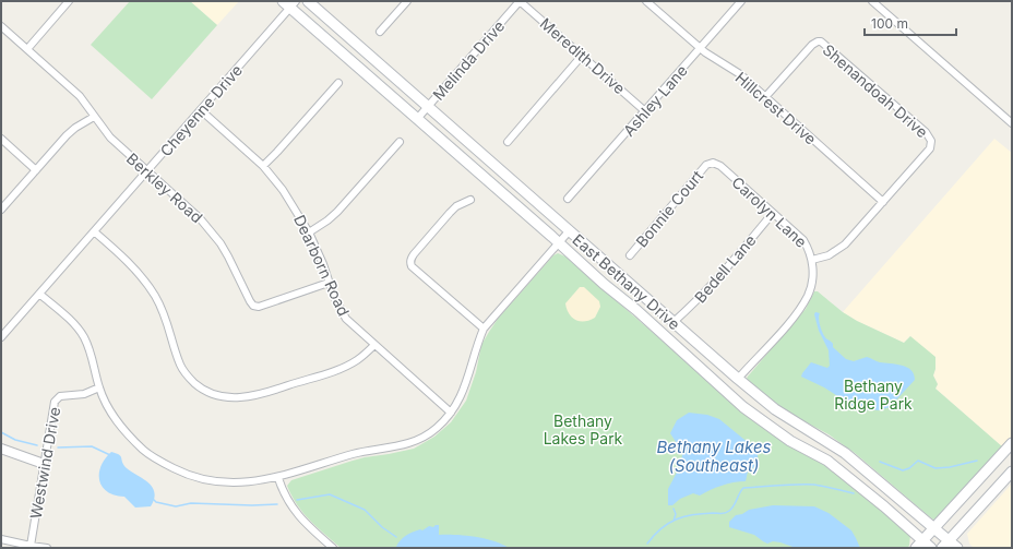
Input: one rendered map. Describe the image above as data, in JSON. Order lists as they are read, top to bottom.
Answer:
{
  "streets": {
    "main road": ["East Bethany Drive"],
    "street": [
      "Meredith Drive",
      "Melinda Drive",
      "Shenandoah Drive",
      "Ashley Lane",
      "Hillcrest Drive",
      "Cheyenne Drive",
      "Berkley Road",
      "Bonnie Court",
      "Carolyn Lane",
      "Dearborn Road",
      "Bedell Lane",
      "Westwind Drive"
    ]
  },
  "crossings": [
    ["Meredith Drive", "Melinda Drive"],
    ["Meredith Drive", "Ashley Lane"],
    ["Melinda Drive", "East Bethany Drive"],
    ["Shenandoah Drive", "Hillcrest Drive"],
    ["Ashley Lane", "Hillcrest Drive"],
    ["Cheyenne Drive", "Berkley Road"],
    ["Cheyenne Drive", "Dearborn Road"],
    ["Cheyenne Drive", "East Bethany Drive"],
    ["Berkley Road", "Dearborn Road"],
    ["Bonnie Court", "Carolyn Lane"],
    ["Carolyn Lane", "Bedell Lane"],
    ["Carolyn Lane", "East Bethany Drive"],
    ["Bedell Lane", "East Bethany Drive"]
  ],
  "water": ["Bethany Lakes (Southeast)"],
  "parks": ["Bethany Ridge Park", "Bethany Lakes Park"],
  "scale_bar": "100 m"
}
